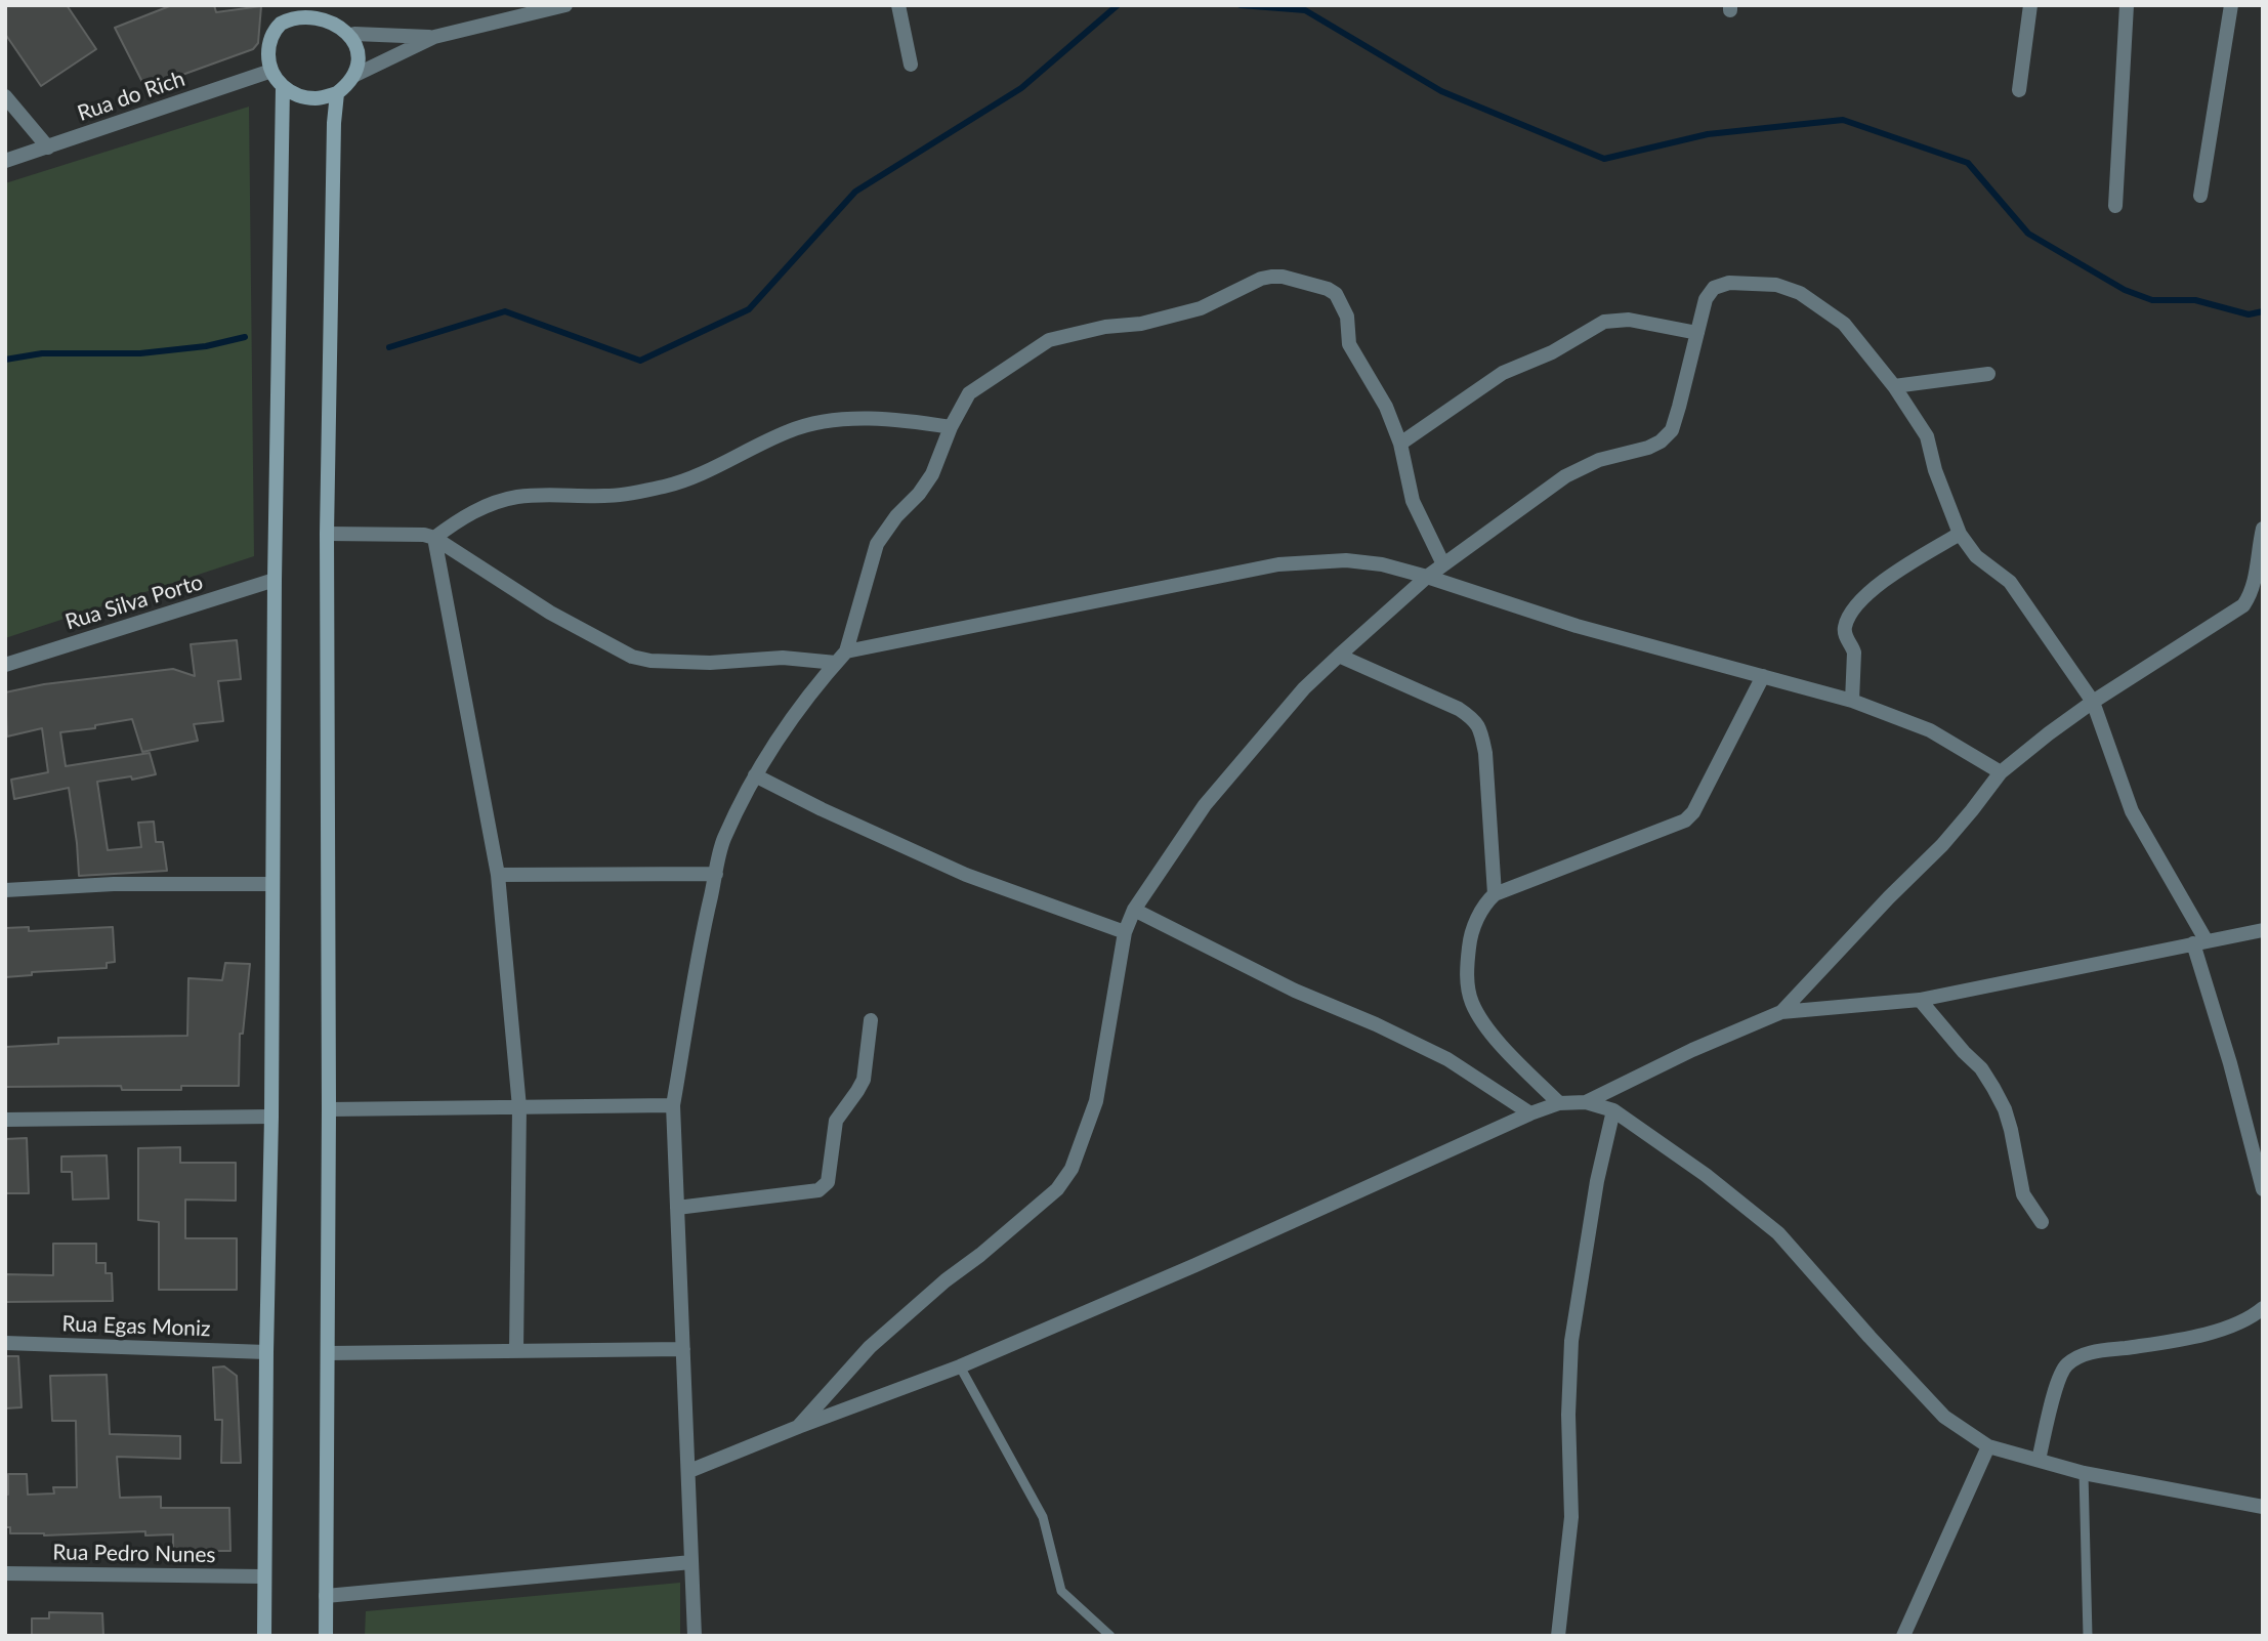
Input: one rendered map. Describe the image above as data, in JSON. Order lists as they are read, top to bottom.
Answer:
{
  "streets": {
    "street": [
      "Rua do Rich",
      "Rua Silva Porto",
      "Rua Egas Moniz",
      "Rua Pedro Nunes"
    ]
  }
}
